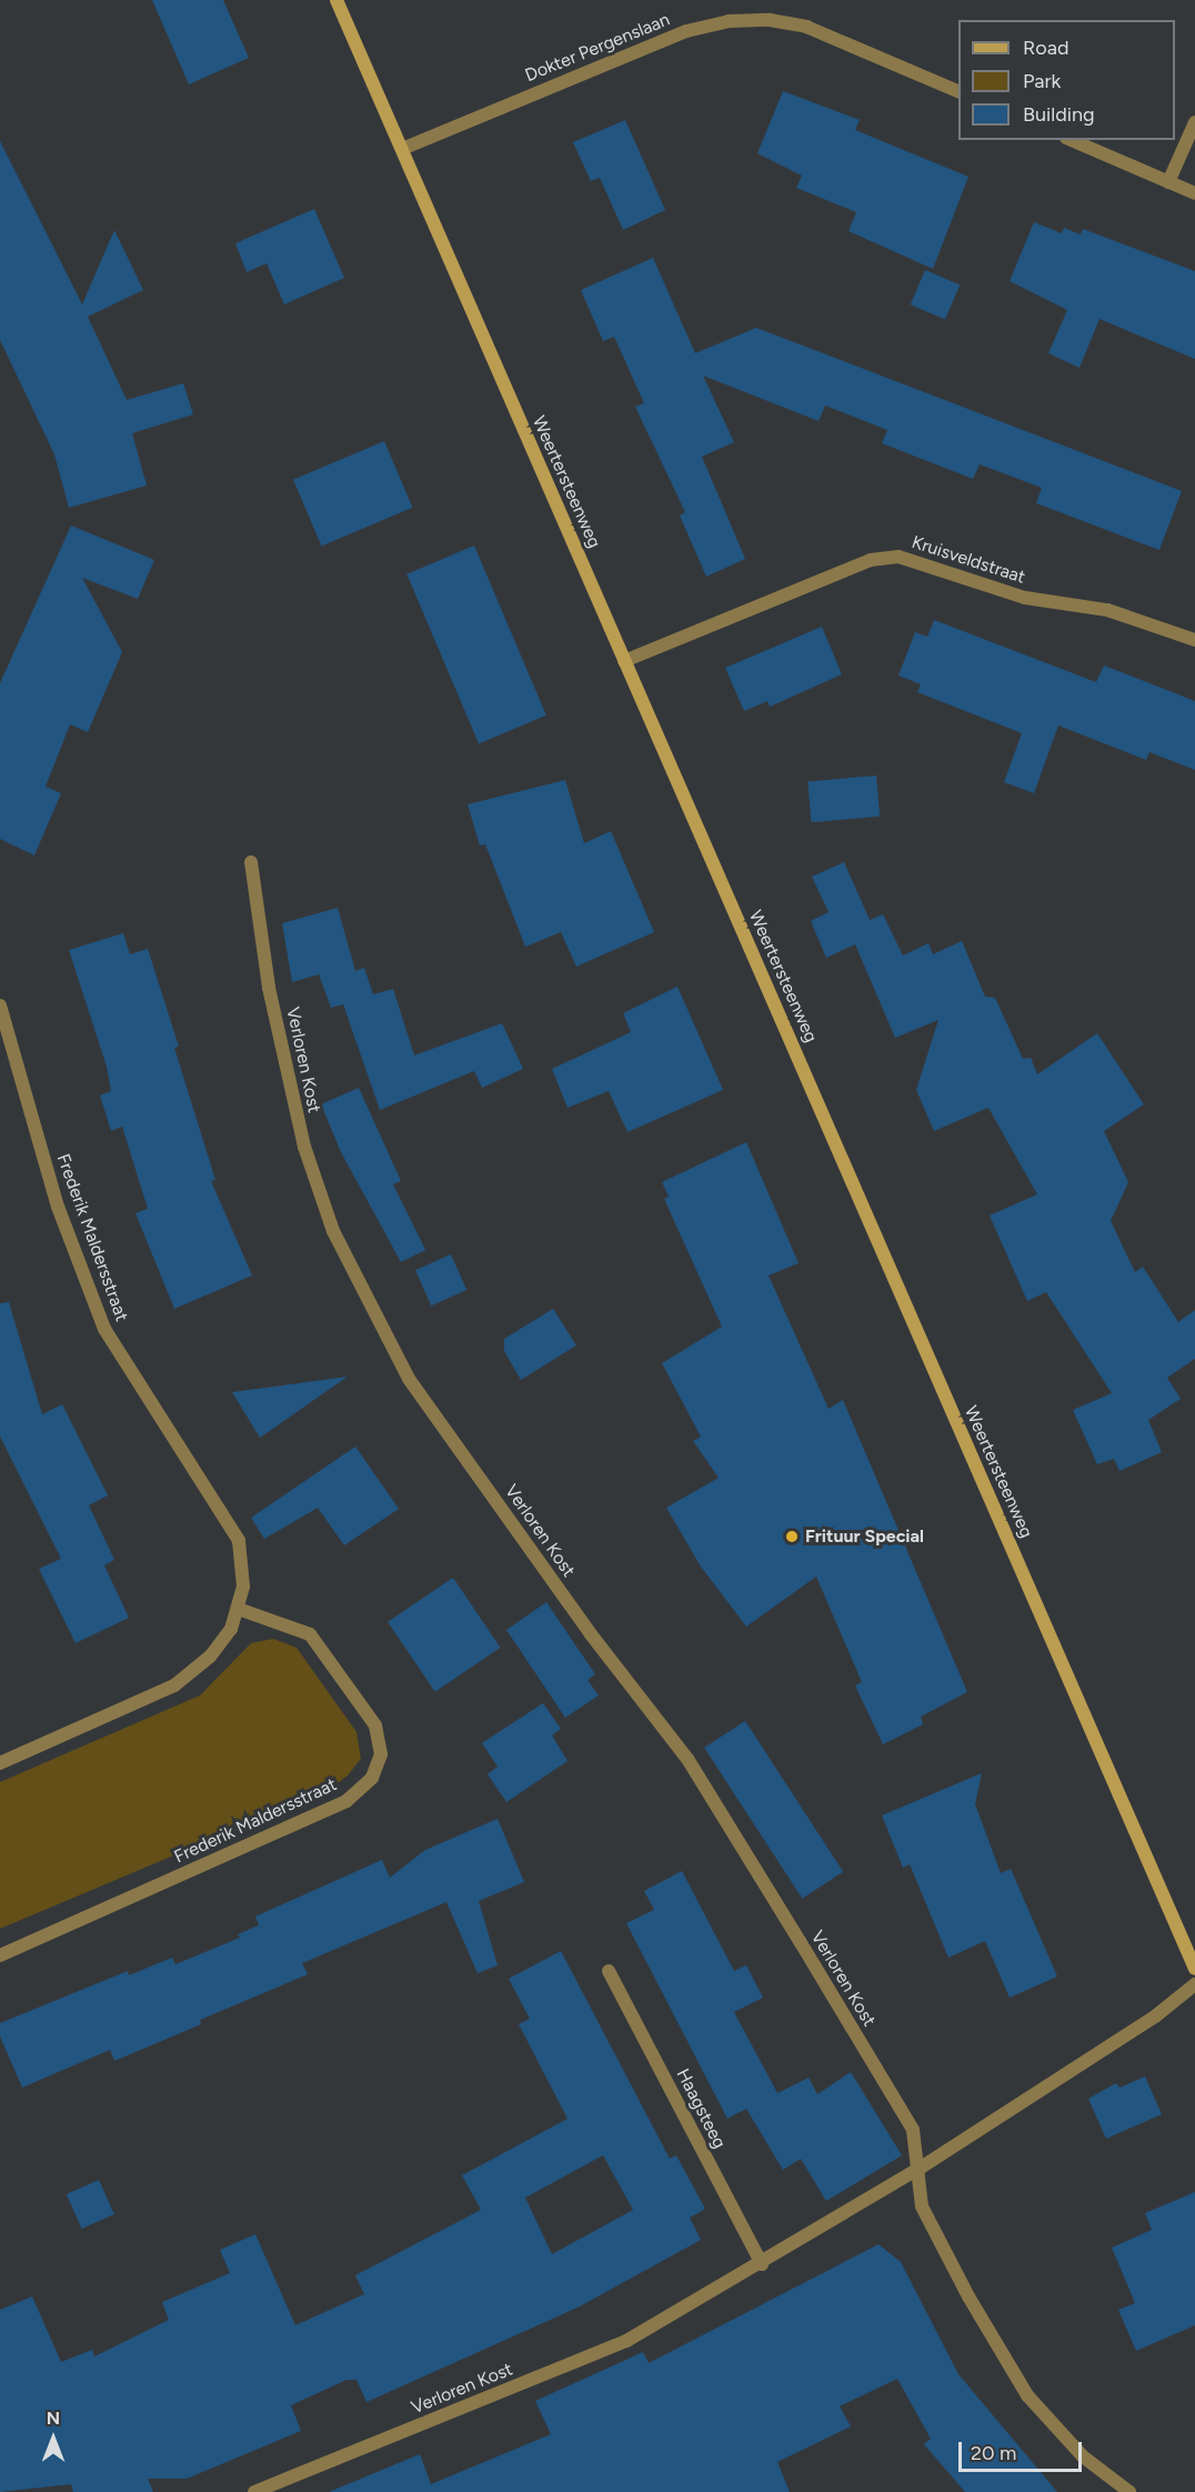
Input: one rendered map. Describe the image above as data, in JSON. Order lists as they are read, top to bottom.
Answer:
{
  "streets": {
    "main road": ["Weertersteenweg"],
    "street": [
      "Dokter Pergenslaan",
      "Kruisveldstraat",
      "Verloren Kost",
      "Frederik Maldersstraat",
      "Haagsteeg"
    ]
  },
  "crossings": [
    ["Dokter Pergenslaan", "Weertersteenweg"],
    ["Weertersteenweg", "Kruisveldstraat"],
    ["Verloren Kost", "Haagsteeg"]
  ],
  "places": ["Frituur Special"],
  "legend": ["Road", "Park", "Building"],
  "scale_bar": "20 m",
  "north": "top"
}
